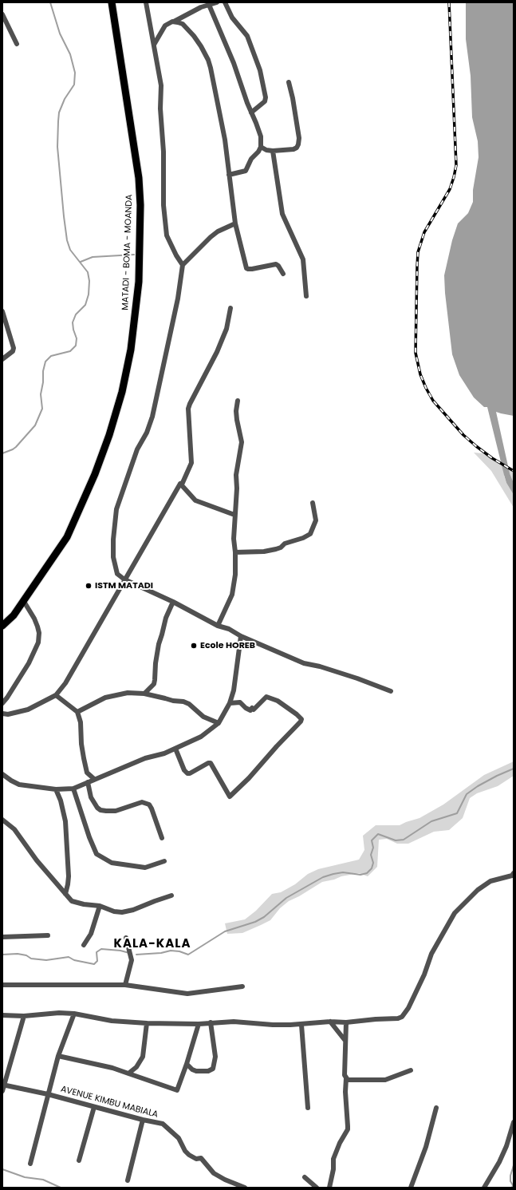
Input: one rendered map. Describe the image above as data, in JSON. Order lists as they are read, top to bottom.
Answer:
{
  "streets": {
    "highway": ["MATADI - BOMA - MOANDA"],
    "street": ["AVENUE KIMBU MABIALA"]
  },
  "districts": ["KALA-KALA"],
  "places": ["ISTM MATADI", "Ecole HOREB"]
}
